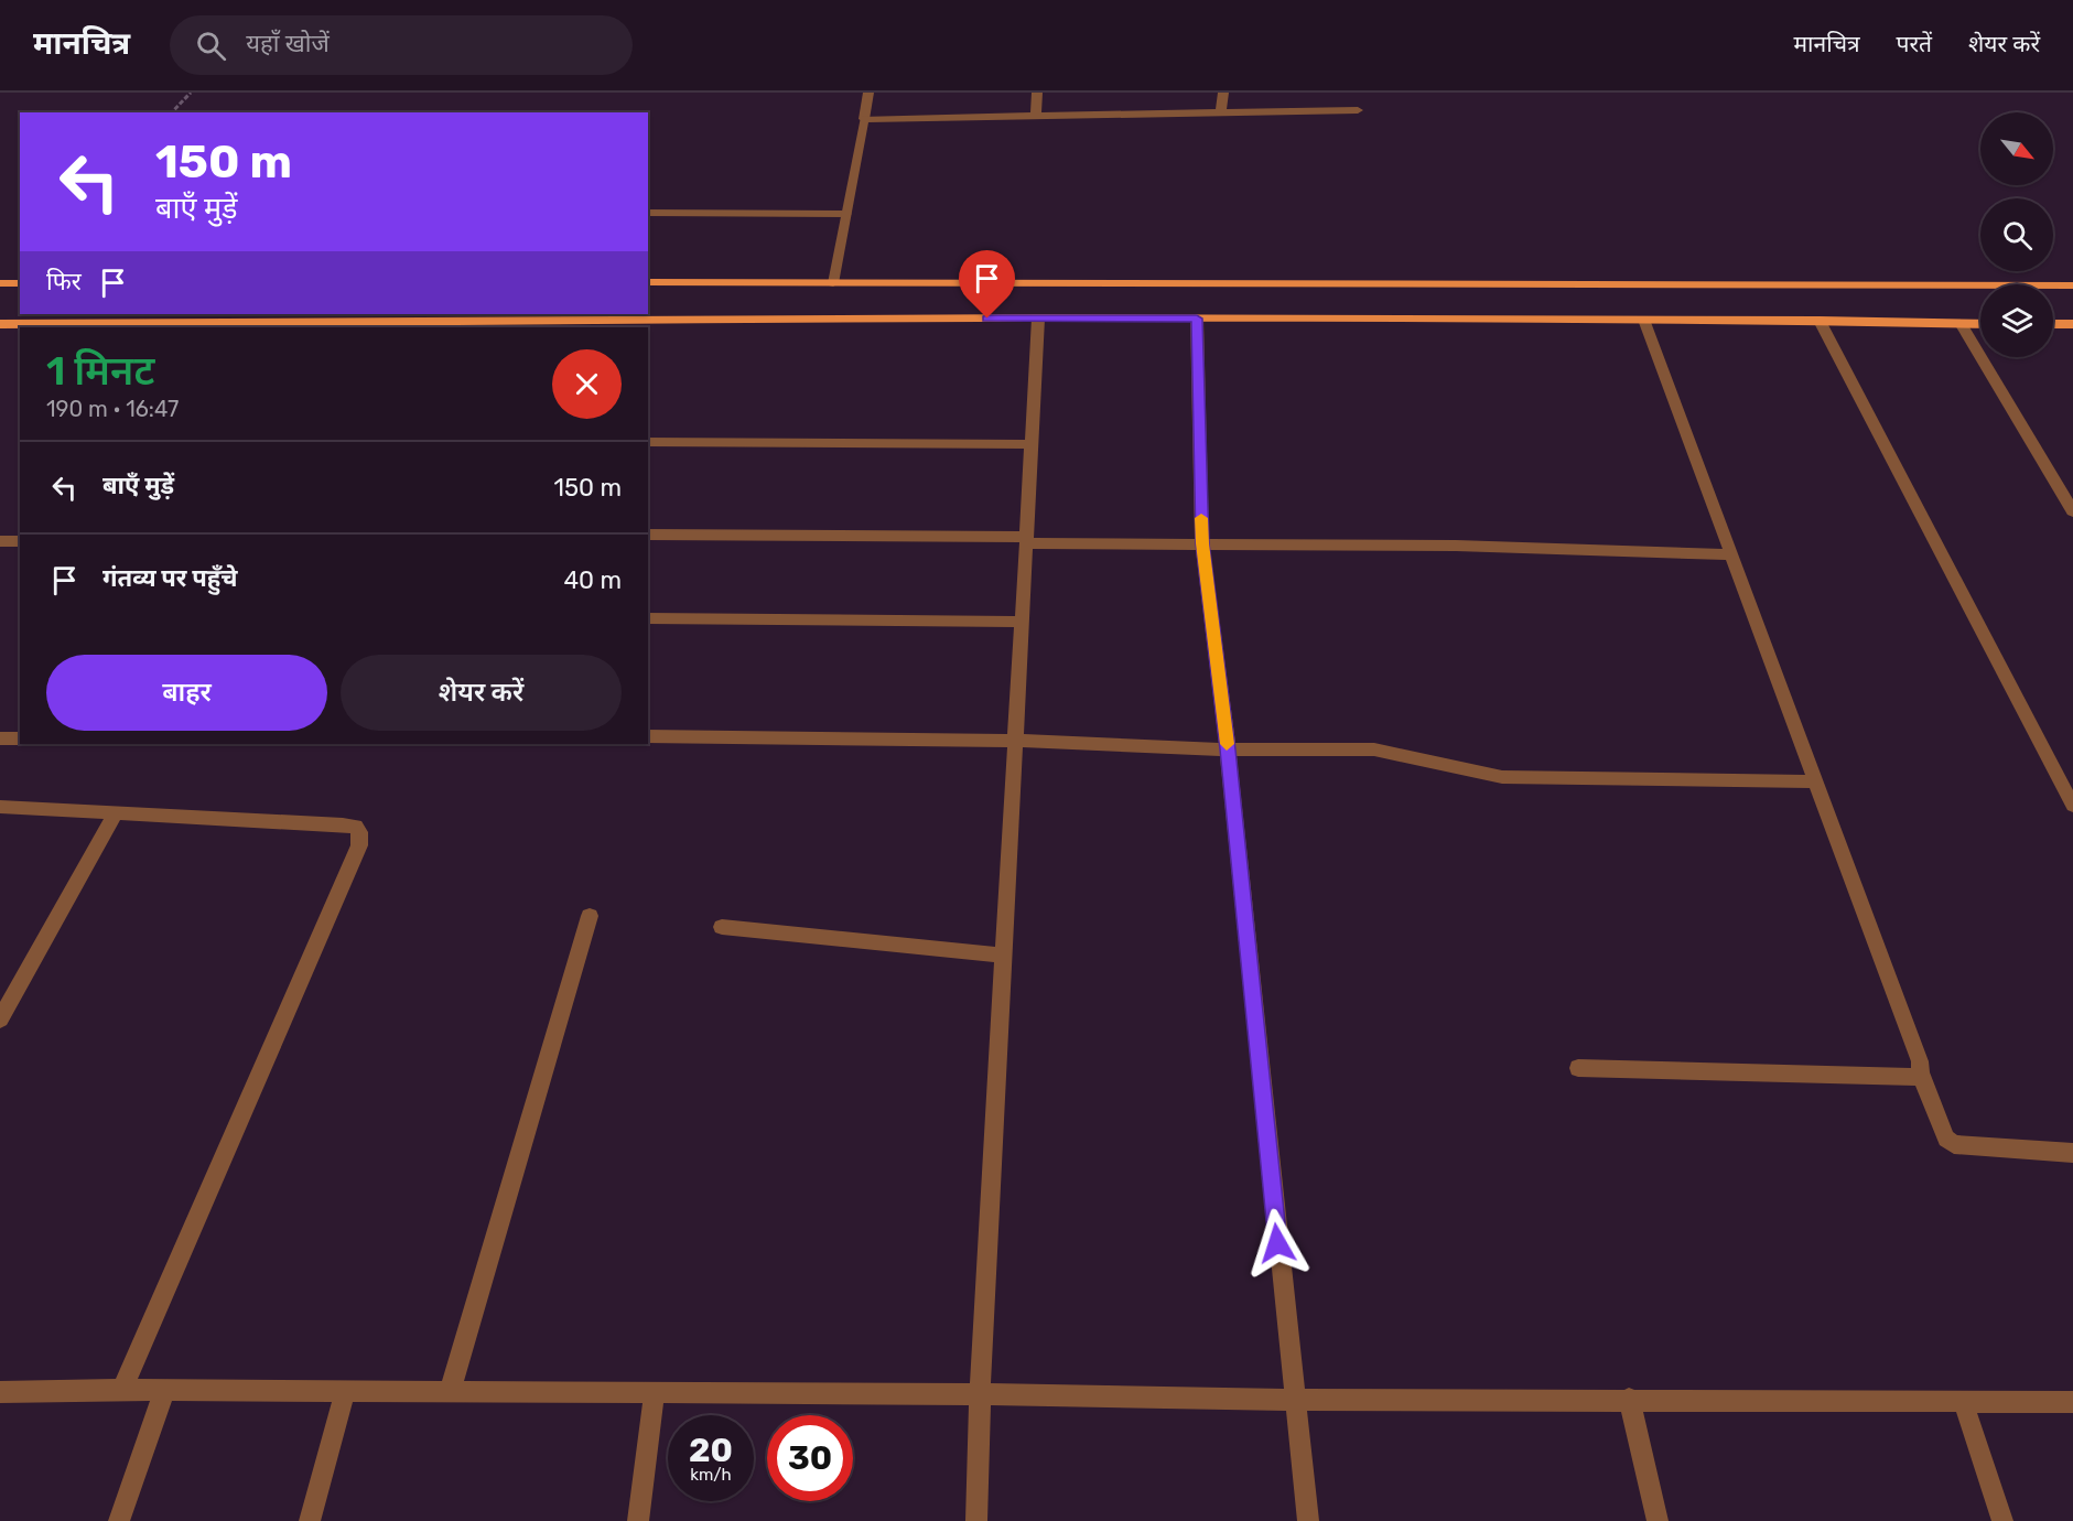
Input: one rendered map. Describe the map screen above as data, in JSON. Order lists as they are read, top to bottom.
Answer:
{
  "north": "bottom right",
  "page": {
    "header": "मानचित्र",
    "search": "यहाँ खोजें",
    "nav": ["मानचित्र", "परतें", "शेयर करें"],
    "turn": ["150 m", "बाएँ मुड़ें"],
    "then": "फिर",
    "heading": ["1 मिनट", "190 m · 16:47"],
    "list": [
      {
        "name": "बाएँ मुड़ें",
        "value": "150 m"
      },
      {
        "name": "गंतव्य पर पहुँचे",
        "value": "40 m"
      }
    ],
    "buttons": ["बाहर", "शेयर करें"],
    "speed": "20 km/h",
    "limit": "30"
  }
}
